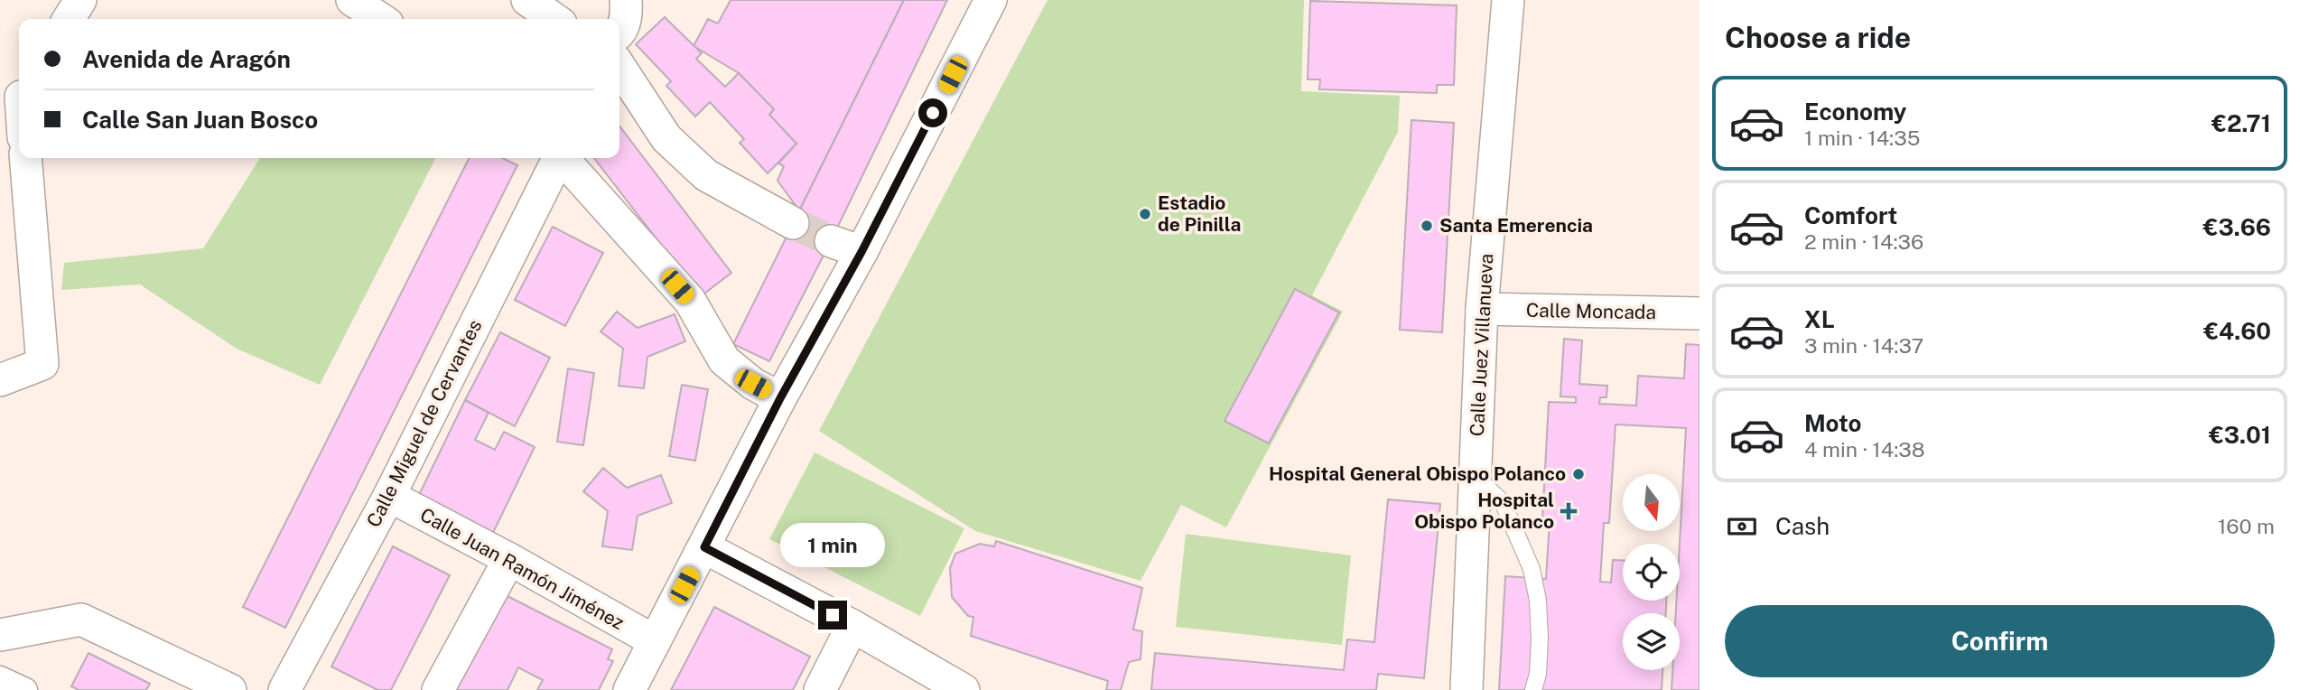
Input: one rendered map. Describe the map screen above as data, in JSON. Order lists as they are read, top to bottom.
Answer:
{
  "streets": {
    "street": [
      "Calle Moncada",
      "Calle Juez Villanueva",
      "Calle Miguel de Cervantes",
      "Calle Juan Ramón Jiménez"
    ]
  },
  "crossings": [
    ["Calle Moncada", "Calle Juez Villanueva"],
    ["Calle Miguel de Cervantes", "Calle Juan Ramón Jiménez"]
  ],
  "places": {
    "other": ["Estadio de Pinilla", "Santa Emerencia", "Hospital General Obispo Polanco"],
    "health": ["Hospital Obispo Polanco"]
  },
  "north": "bottom",
  "page": {
    "heading": "Choose a ride",
    "banner": ["Avenida de Aragón", "Calle San Juan Bosco"],
    "list": [
      {
        "name": "Economy",
        "note": "1 min · 14:35",
        "value": "€2.71"
      },
      {
        "name": "Comfort",
        "note": "2 min · 14:36",
        "value": "€3.66"
      },
      {
        "name": "XL",
        "note": "3 min · 14:37",
        "value": "€4.60"
      },
      {
        "name": "Moto",
        "note": "4 min · 14:38",
        "value": "€3.01"
      }
    ],
    "pay": ["Cash", "160 m"],
    "bubble": "1 min",
    "buttons": "Confirm"
  }
}
